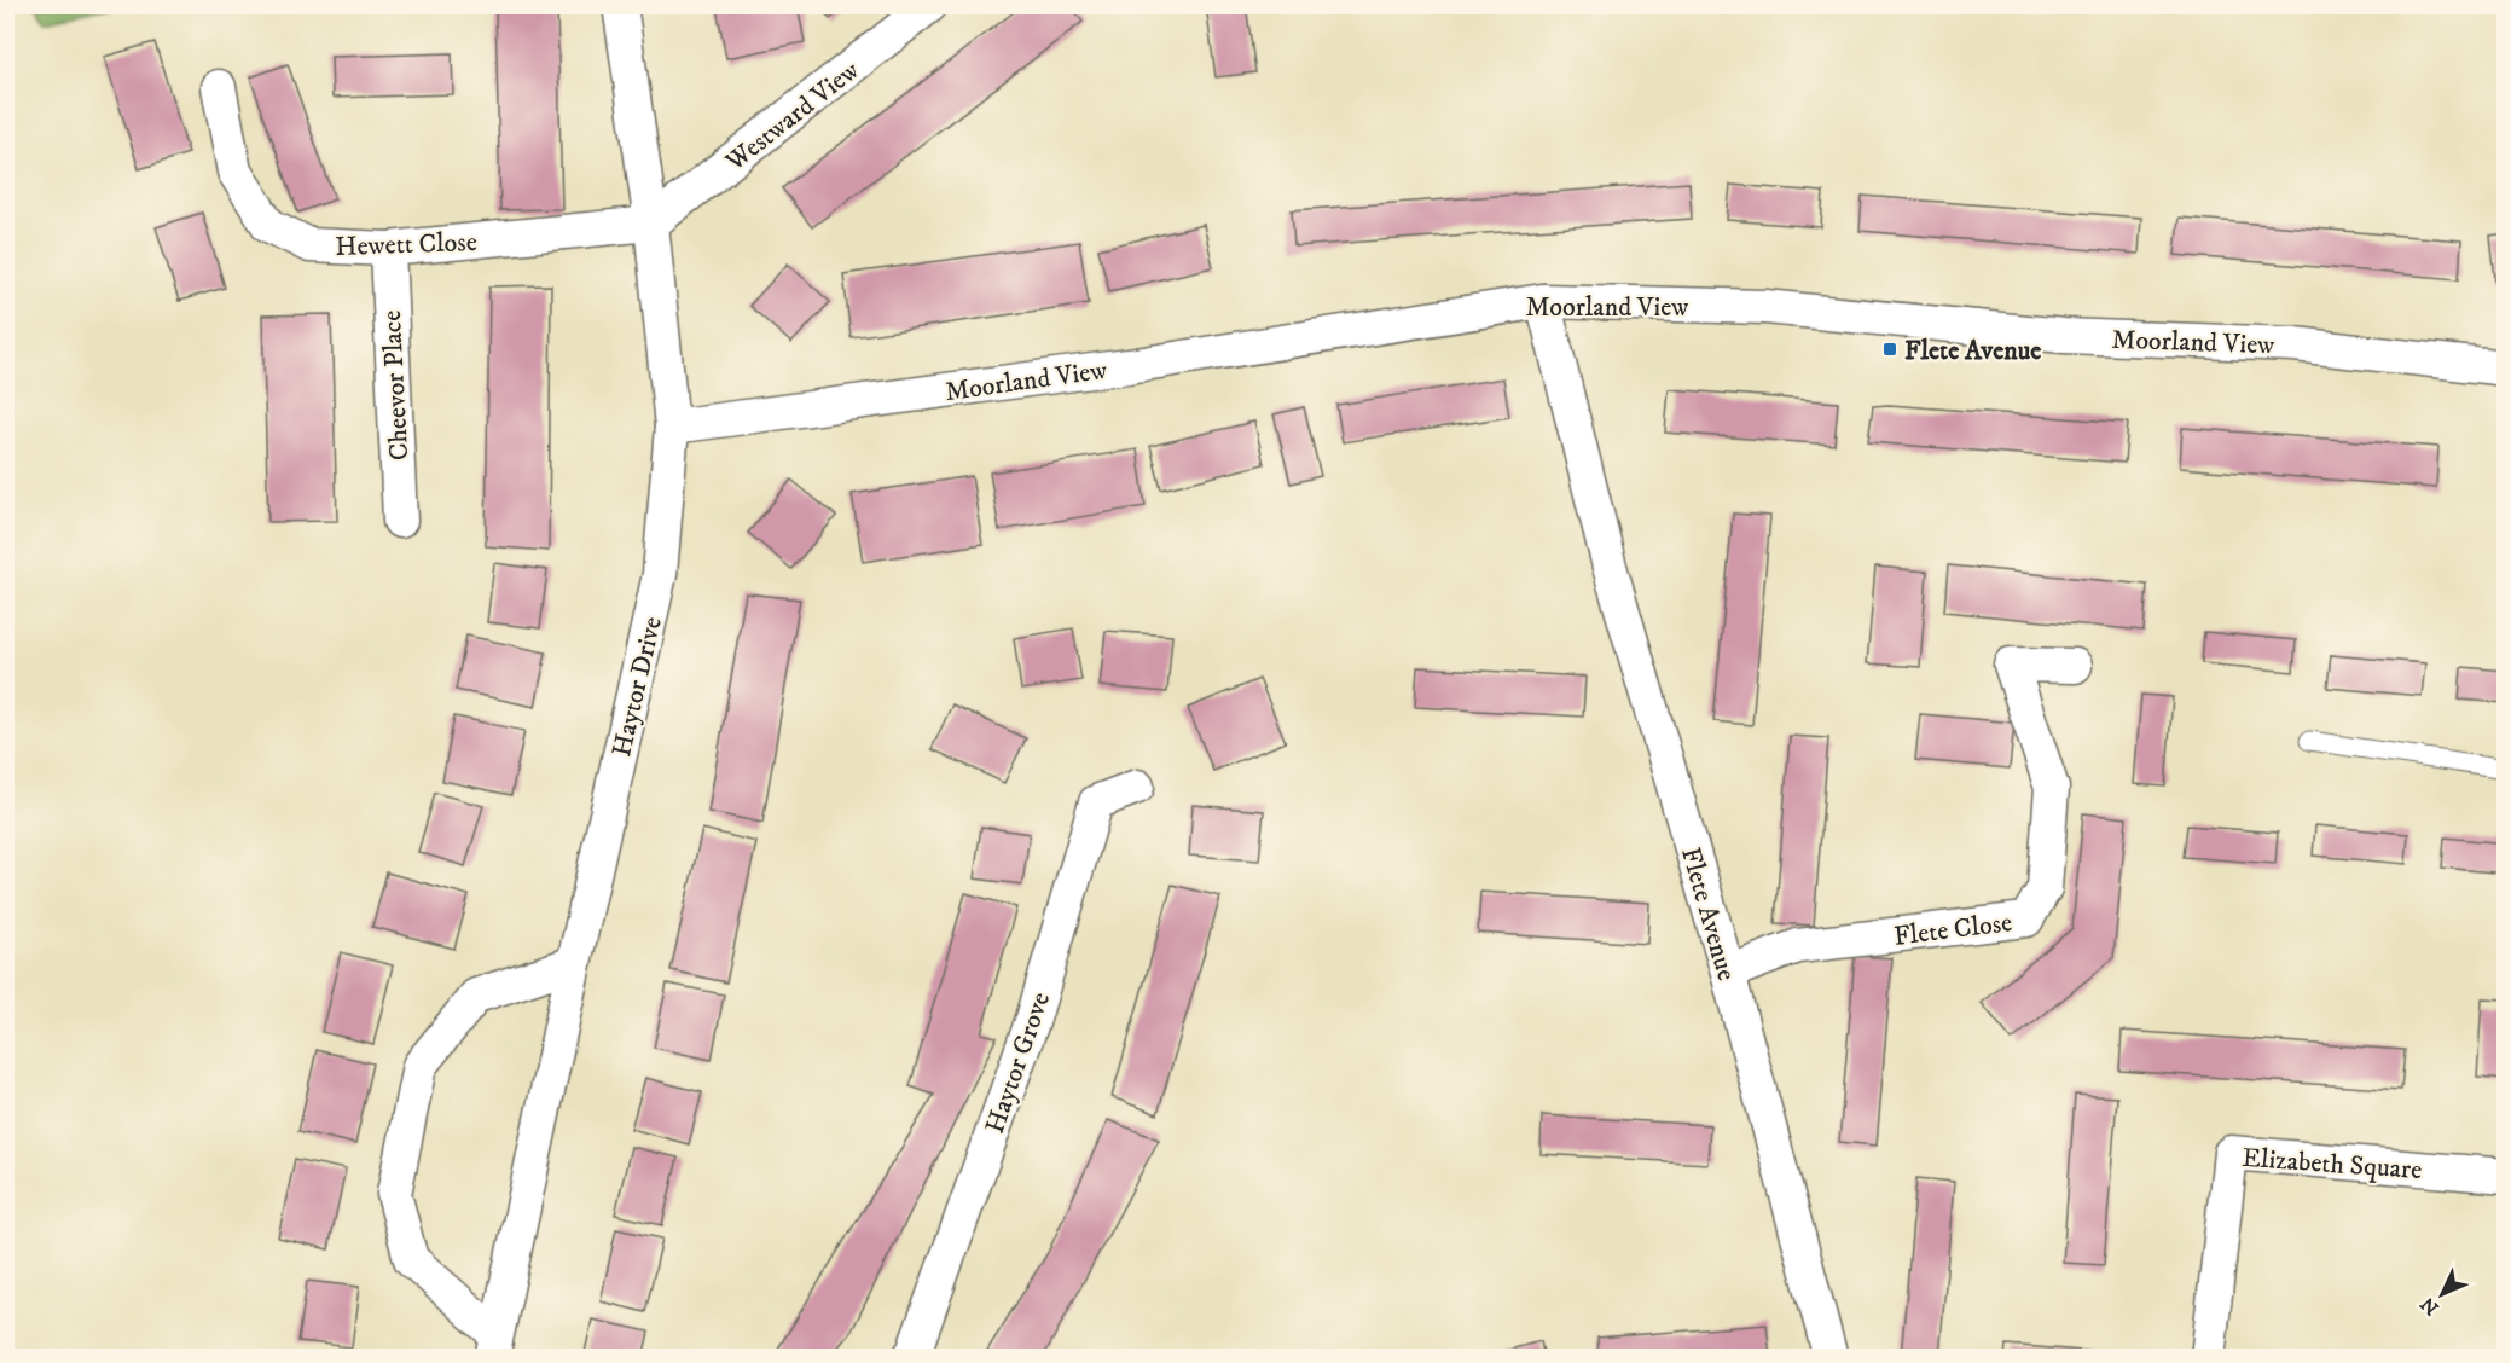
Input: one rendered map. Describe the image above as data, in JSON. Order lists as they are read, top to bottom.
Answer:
{
  "streets": {
    "street": [
      "Westward View",
      "Hewett Close",
      "Moorland View",
      "Cheevor Place",
      "Haytor Drive",
      "Flete Avenue",
      "Flete Close",
      "Haytor Grove",
      "Elizabeth Square"
    ]
  },
  "crossings": [
    ["Westward View", "Hewett Close"],
    ["Westward View", "Haytor Drive"],
    ["Hewett Close", "Cheevor Place"],
    ["Hewett Close", "Haytor Drive"],
    ["Moorland View", "Haytor Drive"],
    ["Moorland View", "Flete Avenue"],
    ["Flete Avenue", "Flete Close"]
  ],
  "places": {
    "transit": ["Flete Avenue"]
  },
  "north": "bottom left"
}
